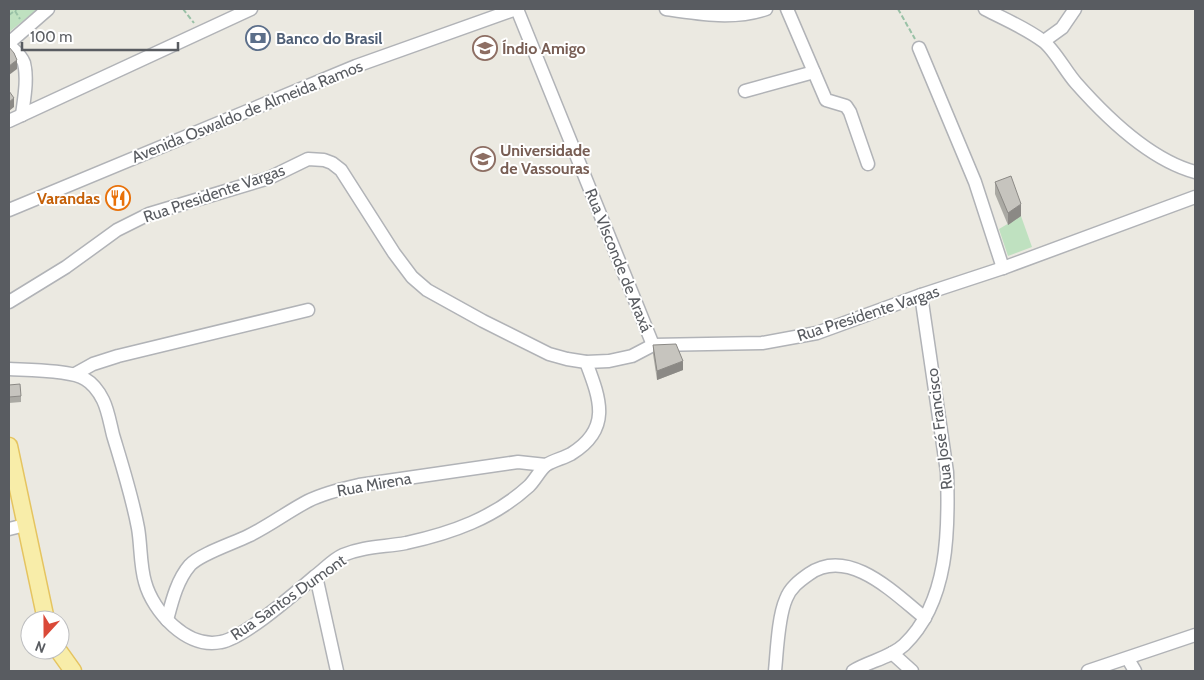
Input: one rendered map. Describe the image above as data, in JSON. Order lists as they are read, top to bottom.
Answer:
{
  "streets": {
    "street": [
      "Avenida Oswaldo de Almeida Ramos",
      "Rua Presidente Vargas",
      "Rua VIsconde de Araxá",
      "Rua José Francisco",
      "Rua Mirena",
      "Rua Santos Dumont"
    ]
  },
  "crossings": [
    ["Avenida Oswaldo de Almeida Ramos", "Rua VIsconde de Araxá"],
    ["Rua Presidente Vargas", "Rua VIsconde de Araxá"],
    ["Rua Presidente Vargas", "Rua José Francisco"],
    ["Rua Presidente Vargas", "Rua Santos Dumont"],
    ["Rua Mirena", "Rua Santos Dumont"]
  ],
  "places": {
    "bank": ["Banco do Brasil"],
    "school or university": ["Índio Amigo", "Universidade de Vassouras"],
    "restaurant": ["Varandas"]
  },
  "scale_bar": "100 m",
  "north": "bottom"
}
